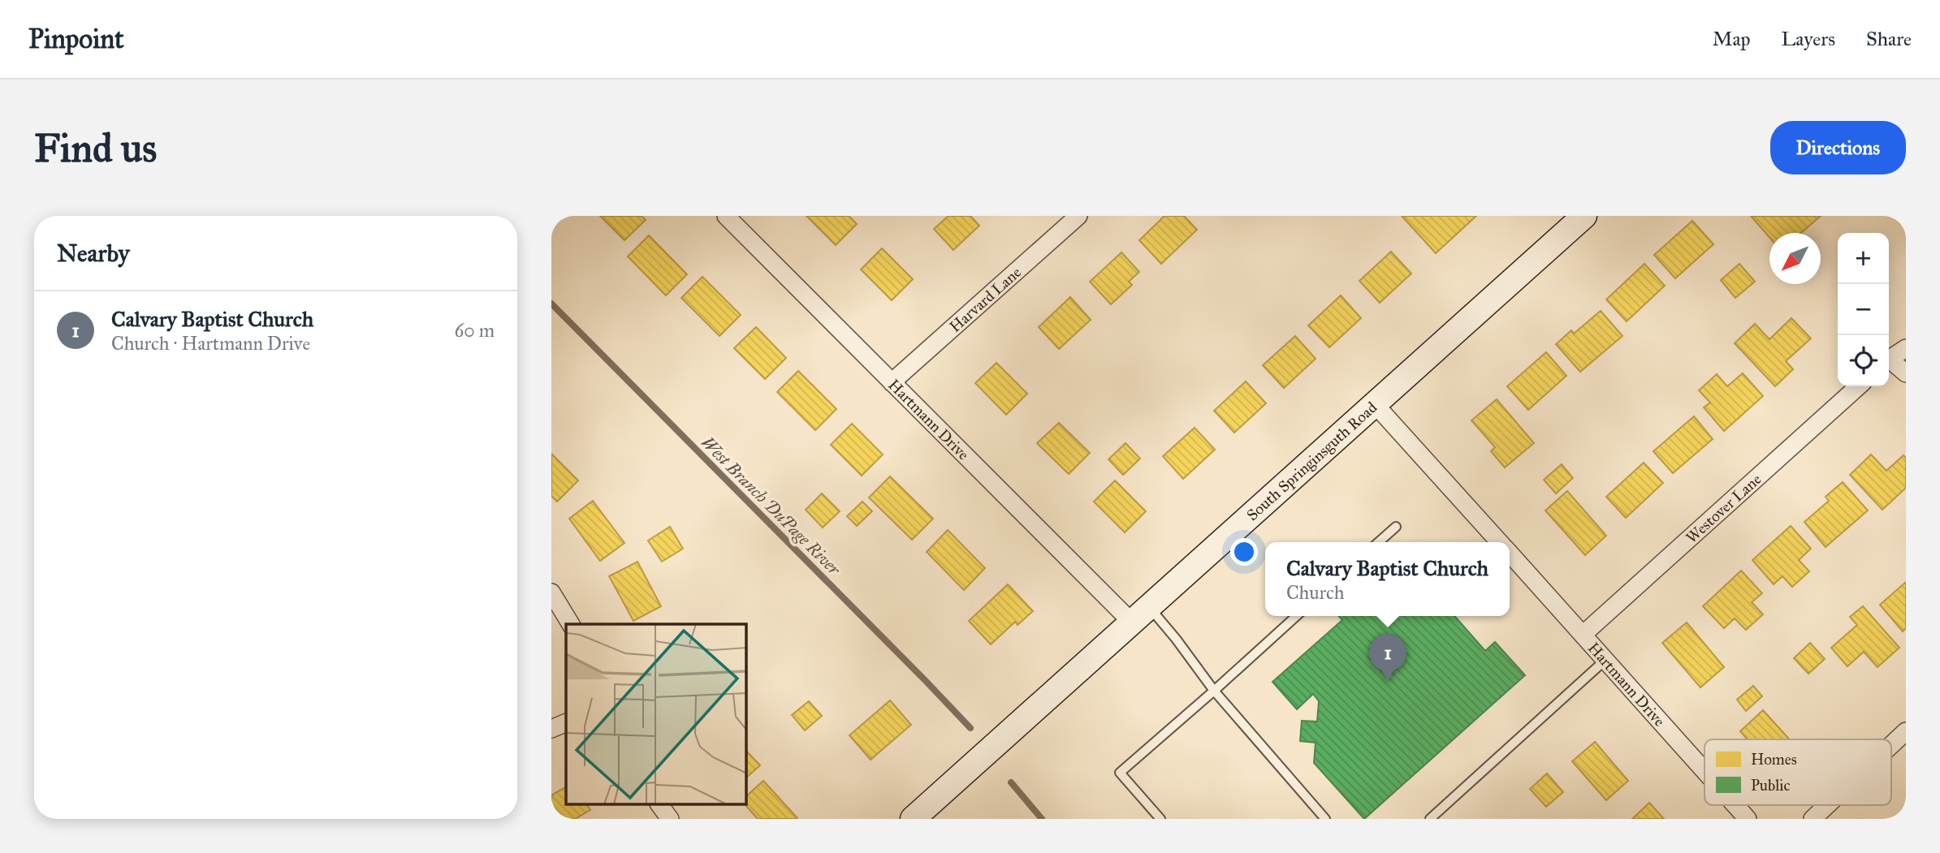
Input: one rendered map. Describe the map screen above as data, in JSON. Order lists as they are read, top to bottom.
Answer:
{
  "streets": {
    "street": [
      "Harvard Lane",
      "Hartmann Drive",
      "South Springinsguth Road",
      "Westover Lane"
    ]
  },
  "crossings": [
    ["Harvard Lane", "Hartmann Drive"],
    ["Hartmann Drive", "South Springinsguth Road"],
    ["Hartmann Drive", "Westover Lane"]
  ],
  "water": ["West Branch DuPage River"],
  "legend": ["Homes", "Public"],
  "north": "bottom left",
  "page": {
    "header": "Pinpoint",
    "nav": ["Map", "Layers", "Share"],
    "buttons": "Directions",
    "title": "Find us",
    "heading": "Nearby",
    "map_buttons": ["+", "−"],
    "list": [
      {
        "mark": "1",
        "name": "Calvary Baptist Church",
        "note": "Church · Hartmann Drive",
        "value": "60 m"
      }
    ],
    "popup": ["Calvary Baptist Church", "Church"],
    "pins": "1"
  }
}
